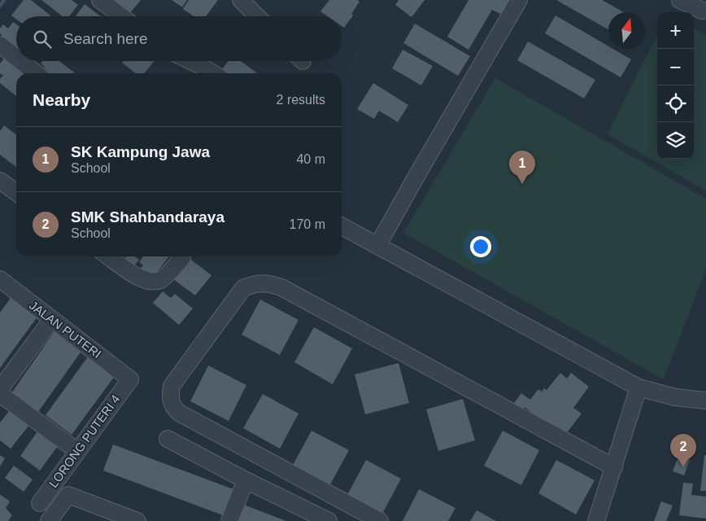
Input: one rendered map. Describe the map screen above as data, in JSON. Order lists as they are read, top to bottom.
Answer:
{
  "streets": {
    "street": ["JALAN PUTERI", "LORONG PUTERI 4"]
  },
  "crossings": [
    ["JALAN PUTERI", "LORONG PUTERI 4"]
  ],
  "north": "top",
  "page": {
    "map_buttons": ["+", "−"],
    "search": "Search here",
    "heading": ["Nearby", "2 results"],
    "list": [
      {
        "mark": "1",
        "name": "SK Kampung Jawa",
        "note": "School",
        "value": "40 m"
      },
      {
        "mark": "2",
        "name": "SMK Shahbandaraya",
        "note": "School",
        "value": "170 m"
      }
    ],
    "pins": ["1", "2"]
  }
}
